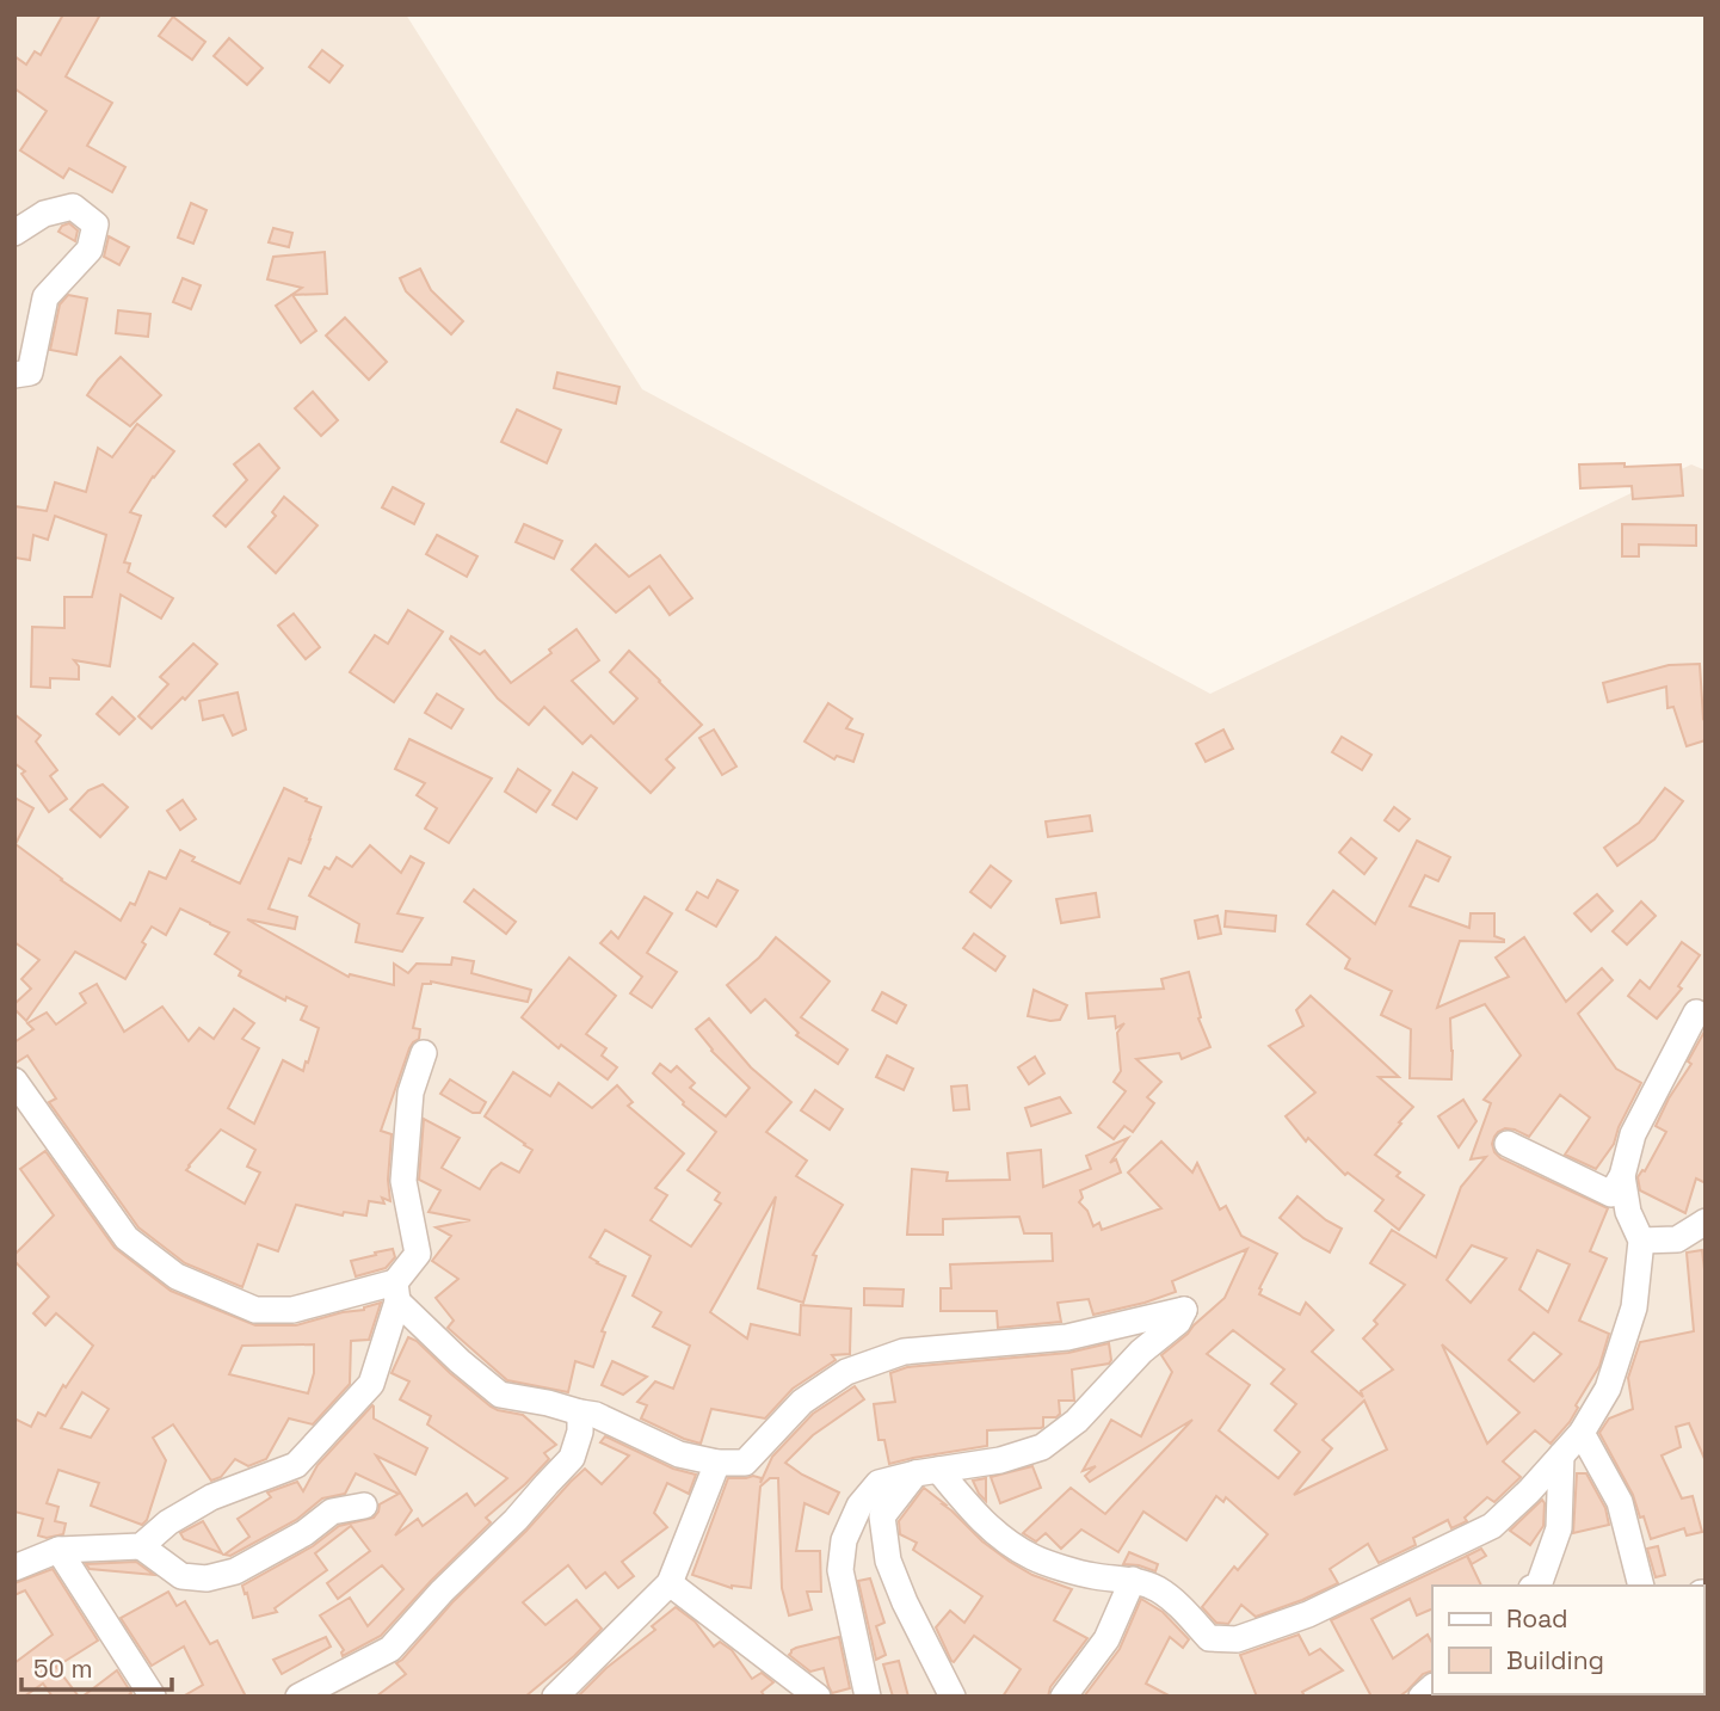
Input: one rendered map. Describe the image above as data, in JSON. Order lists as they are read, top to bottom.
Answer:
{
  "legend": ["Road", "Building"],
  "scale_bar": "50 m"
}
